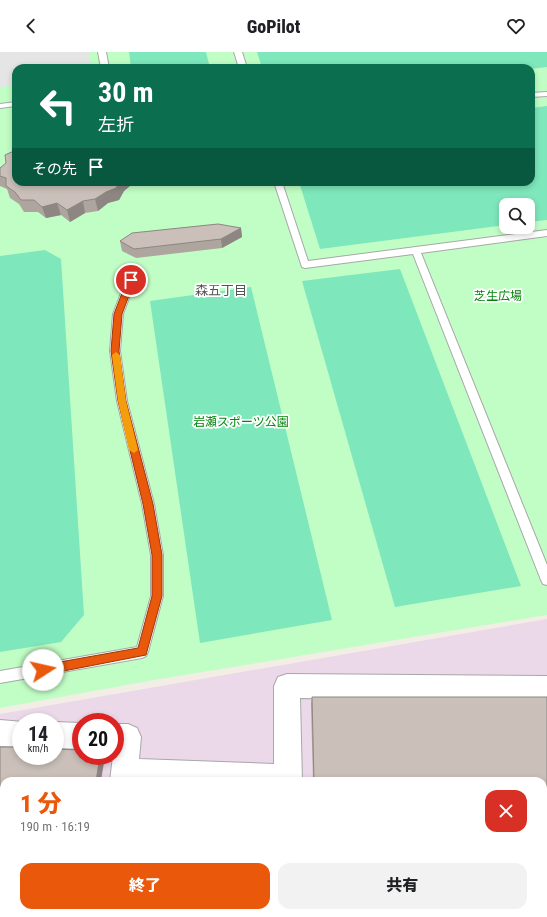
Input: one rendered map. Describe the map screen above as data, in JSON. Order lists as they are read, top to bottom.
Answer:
{
  "districts": ["森五丁目"],
  "parks": ["芝生広場", "岩瀬スポーツ公園"],
  "page": {
    "header": "GoPilot",
    "turn": ["30 m", "左折"],
    "then": "その先",
    "speed": "14 km/h",
    "limit": "20",
    "heading": ["1 分", "190 m · 16:19"],
    "buttons": ["終了", "共有"]
  }
}
